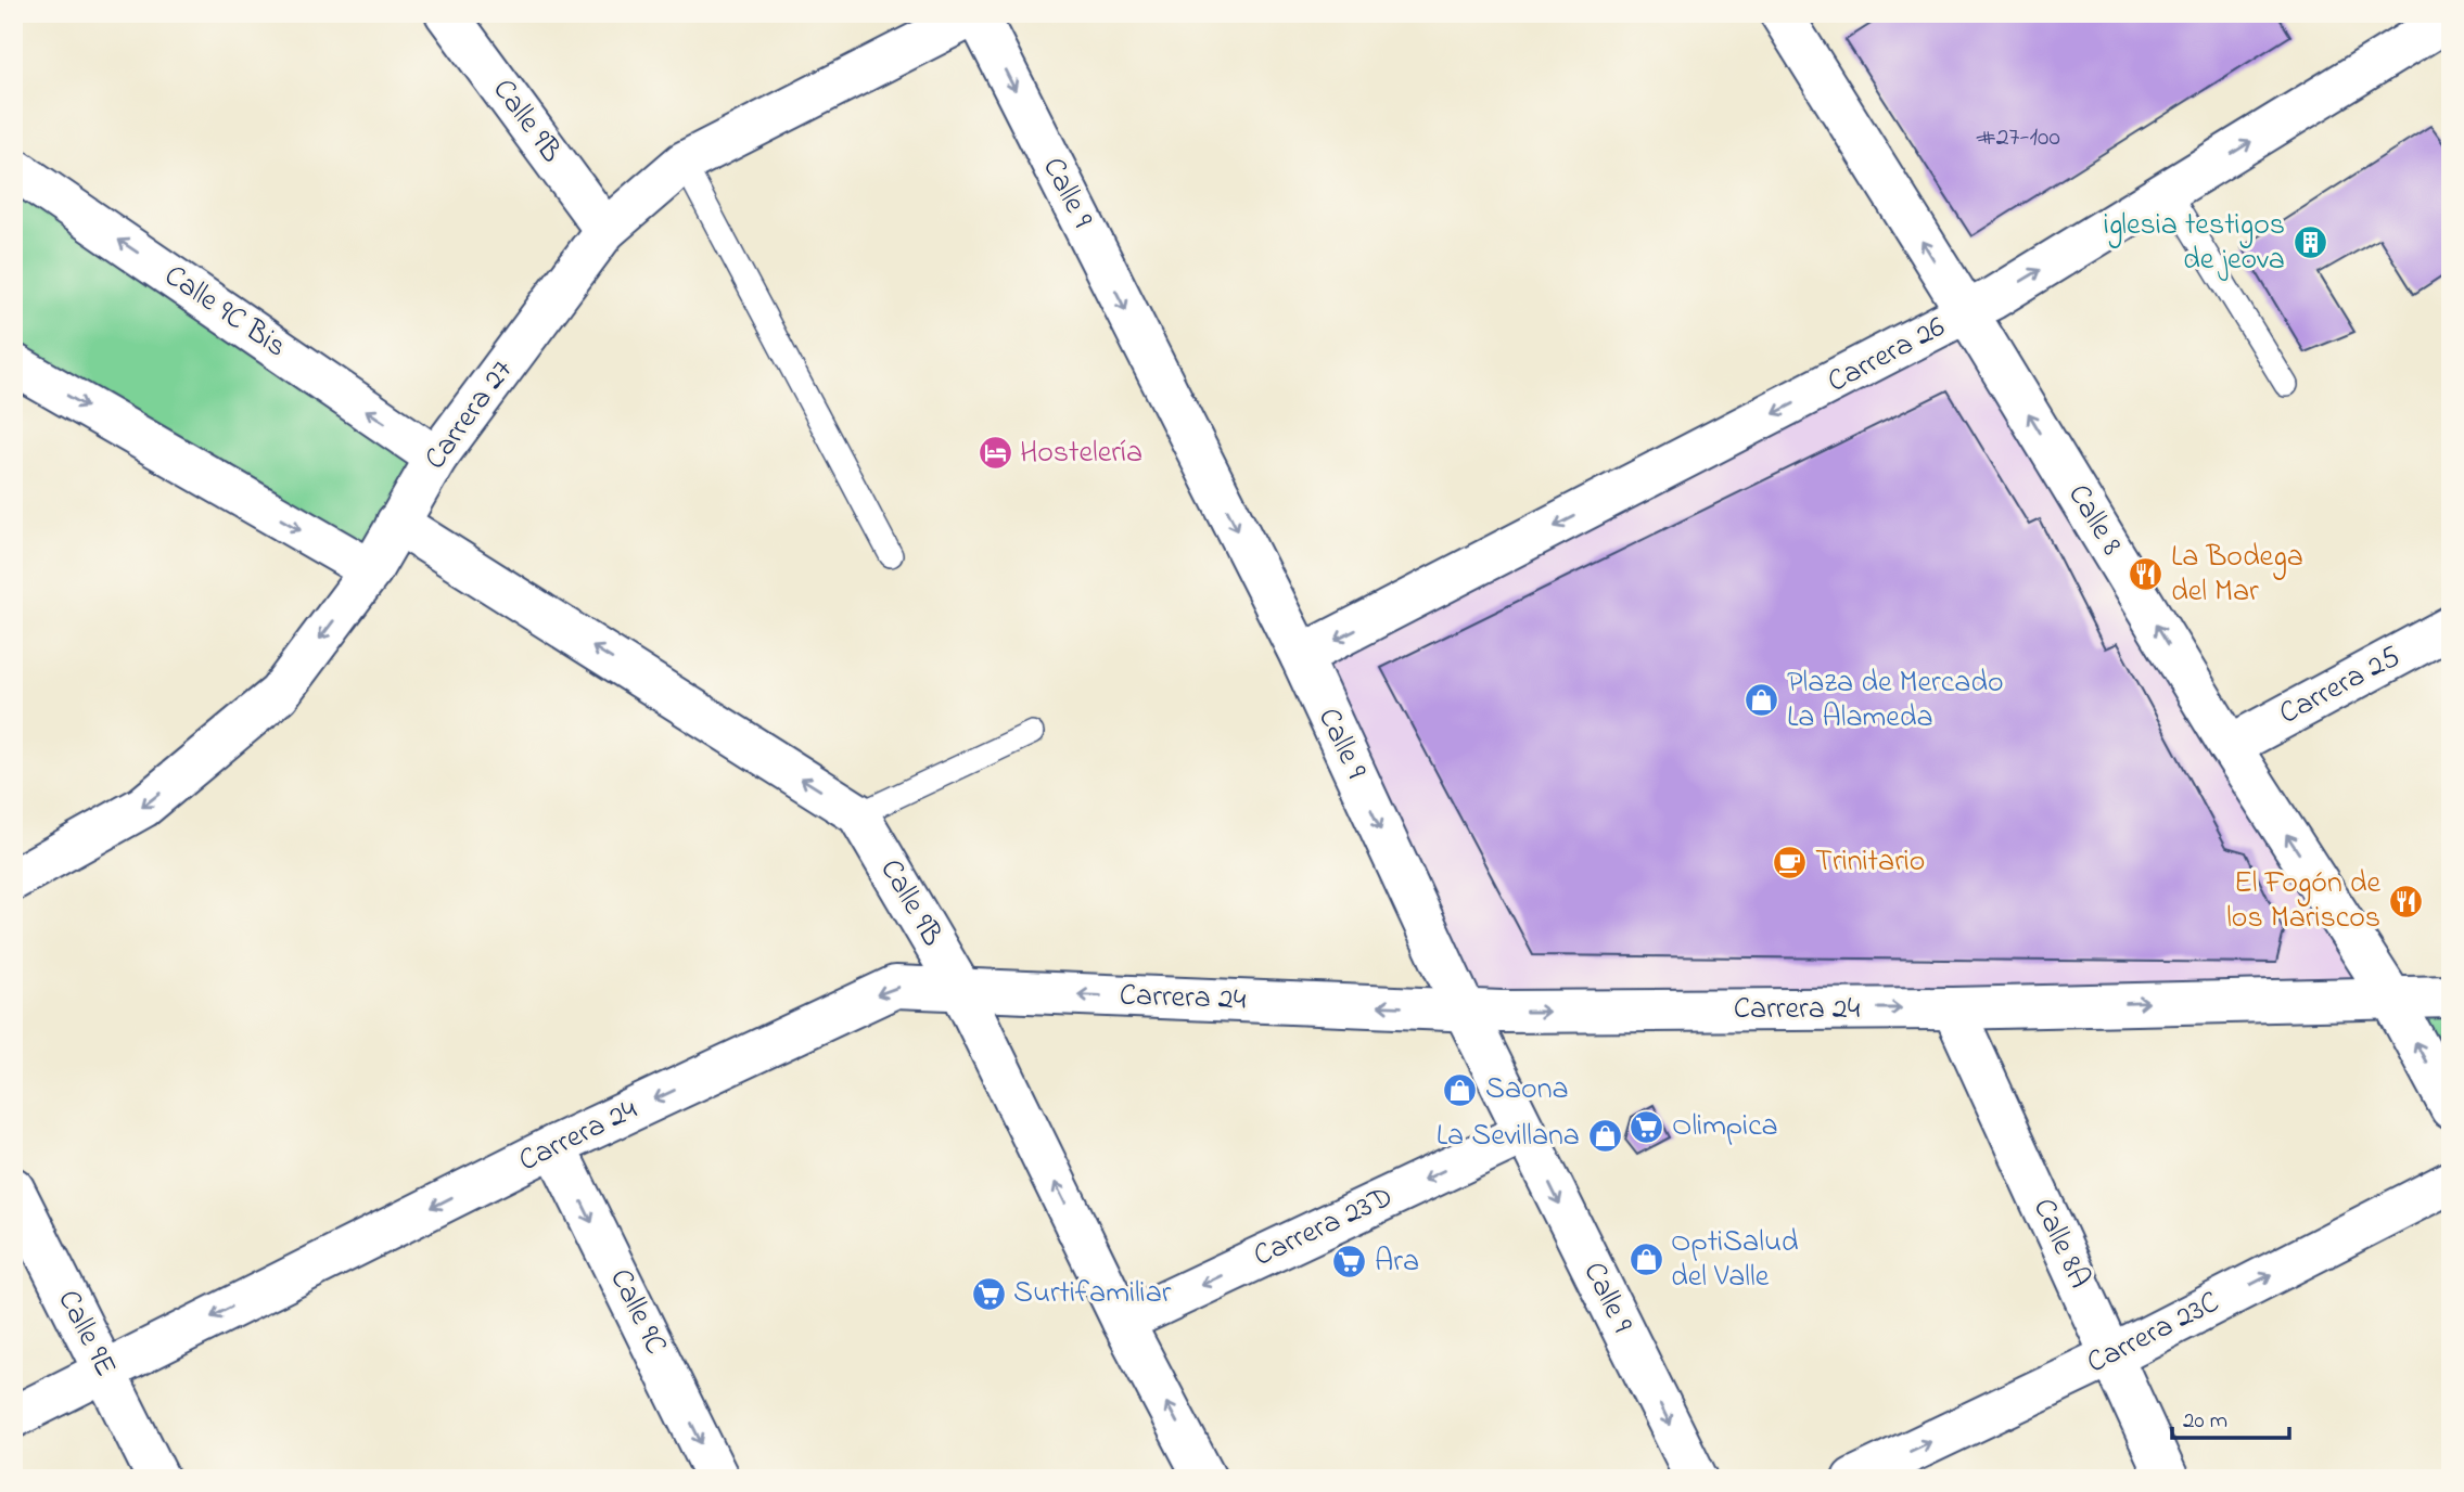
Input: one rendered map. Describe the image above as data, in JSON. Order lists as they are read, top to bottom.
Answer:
{
  "streets": {
    "street": [
      "Calle 9B",
      "Calle 9",
      "Calle 9C Bis",
      "Carrera 26",
      "Carrera 27",
      "Calle 8",
      "Carrera 25",
      "Carrera 24",
      "Carrera 23D",
      "Calle 8A",
      "Calle 9C",
      "Calle 9E",
      "Carrera 23C"
    ]
  },
  "crossings": [
    ["Calle 9B", "Carrera 27"],
    ["Calle 9B", "Carrera 24"],
    ["Calle 9B", "Carrera 23D"],
    ["Calle 9", "Carrera 26"],
    ["Calle 9", "Carrera 27"],
    ["Calle 9", "Carrera 24"],
    ["Calle 9", "Carrera 23D"],
    ["Calle 9C Bis", "Carrera 27"],
    ["Carrera 26", "Calle 8"],
    ["Calle 8", "Carrera 25"],
    ["Calle 8", "Carrera 24"],
    ["Carrera 24", "Calle 8A"],
    ["Carrera 24", "Calle 9C"],
    ["Carrera 24", "Calle 9E"],
    ["Calle 8A", "Carrera 23C"]
  ],
  "one_way": [
    "Calle 9B",
    "Calle 9",
    "Carrera 27",
    "Calle 8",
    "Carrera 23D",
    "Calle 9C",
    "Carrera 23C"
  ],
  "places": {
    "building": ["iglesia testigos de jeova"],
    "hotel": ["Hostelería"],
    "restaurant": ["La Bodega del Mar", "El Fogón de los Mariscos"],
    "shop": [
      "Plaza de Mercado La Alameda",
      "Saona",
      "La Sevillana",
      "OptiSalud del Valle"
    ],
    "cafe": ["Trinitario"],
    "supermarket": ["Olimpica", "Ara", "Surtifamiliar"]
  },
  "house_numbers": ["#27-100"],
  "scale_bar": "20 m"
}
